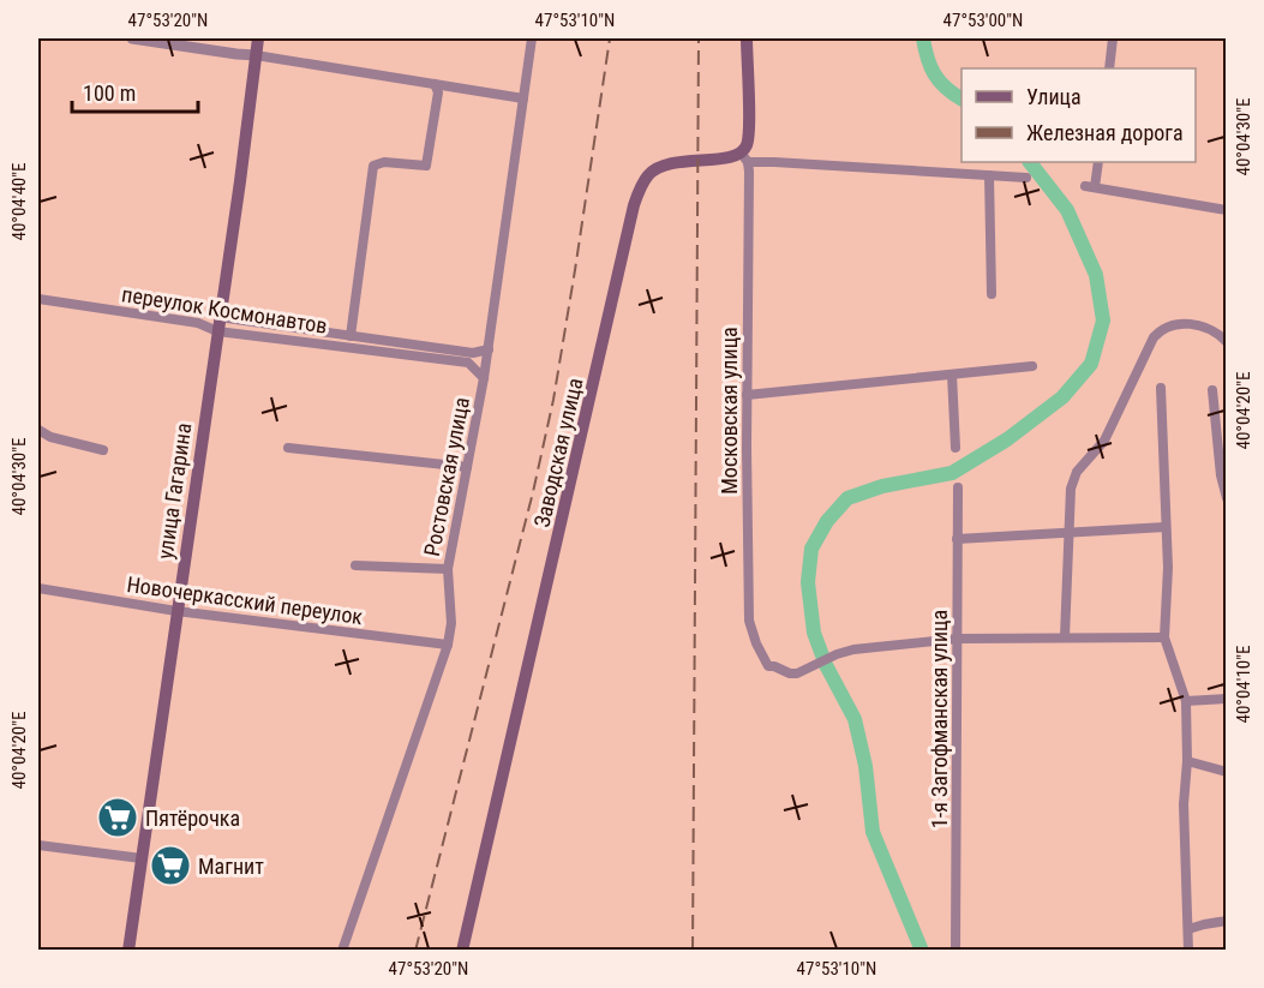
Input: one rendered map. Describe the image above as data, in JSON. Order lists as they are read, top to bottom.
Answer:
{
  "streets": {
    "main road": ["Заводская улица", "улица Гагарина"],
    "street": [
      "переулок Космонавтов",
      "Московская улица",
      "Ростовская улица",
      "Новочеркасский переулок",
      "1-я Загофманская улица"
    ]
  },
  "crossings": [
    ["переулок Космонавтов", "Ростовская улица"],
    ["переулок Космонавтов", "улица Гагарина"],
    ["Московская улица", "Заводская улица"],
    ["Московская улица", "1-я Загофманская улица"],
    ["Ростовская улица", "Новочеркасский переулок"],
    ["улица Гагарина", "Новочеркасский переулок"]
  ],
  "places": {
    "supermarket": ["Пятёрочка", "Магнит"]
  },
  "legend": ["Улица", "Железная дорога"],
  "scale_bar": "100 m",
  "coordinates": [
    "47°53'20\"N",
    "47°53'10\"N",
    "47°53'00\"N",
    "40°04'30\"E",
    "40°04'40\"E",
    "40°04'20\"E",
    "40°04'10\"E"
  ]
}
